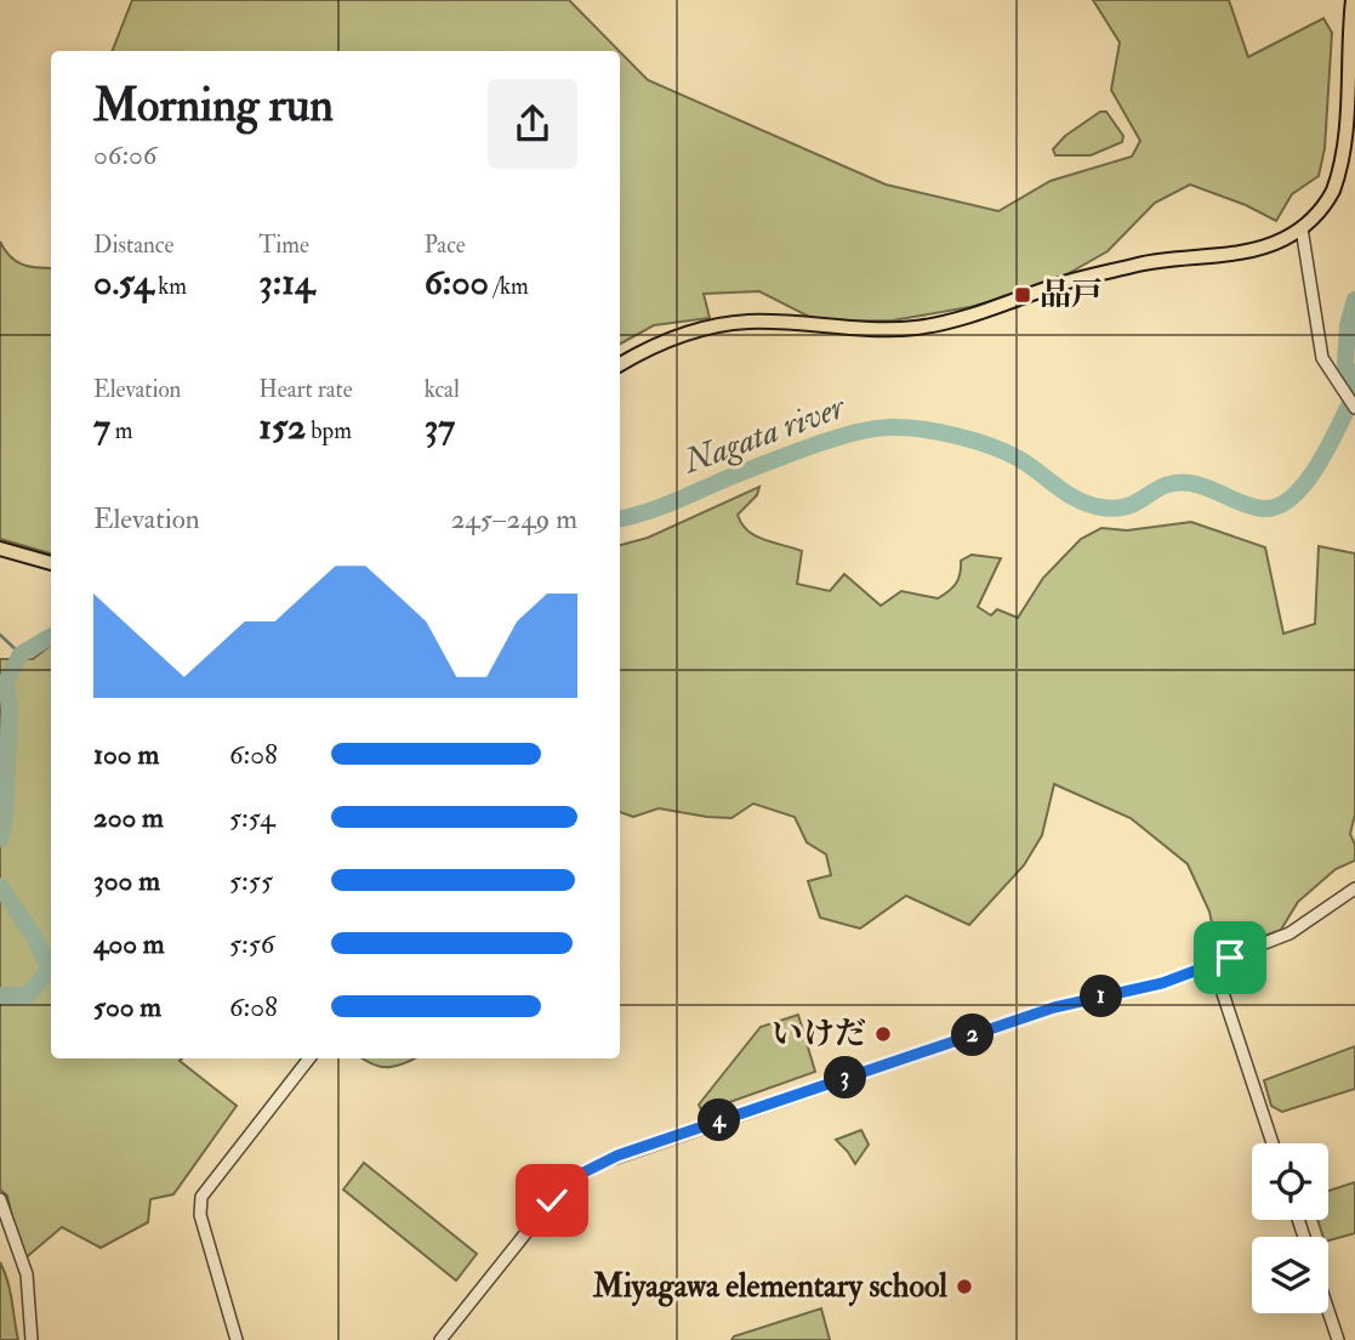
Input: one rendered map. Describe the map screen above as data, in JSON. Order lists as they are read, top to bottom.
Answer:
{
  "water": ["Nagata river"],
  "places": {
    "transit": ["品戸"],
    "other": ["いけだ", "Miyagawa elementary school"]
  },
  "page": {
    "heading": ["Morning run", "06:06"],
    "stats": [
      ["Distance", "0.54 km"],
      ["Time", "3:14"],
      ["Pace", "6:00 /km"],
      ["Elevation", "7 m"],
      ["Heart rate", "152 bpm"],
      ["kcal", "37"]
    ],
    "chart": ["Elevation", "245–249 m"],
    "list": [
      {
        "name": "100 m",
        "note": "6:08"
      },
      {
        "name": "200 m",
        "note": "5:54"
      },
      {
        "name": "300 m",
        "note": "5:55"
      },
      {
        "name": "400 m",
        "note": "5:56"
      },
      {
        "name": "500 m",
        "note": "6:08"
      }
    ],
    "pins": [
      "1",
      "2",
      "3",
      "4"
    ]
  }
}
